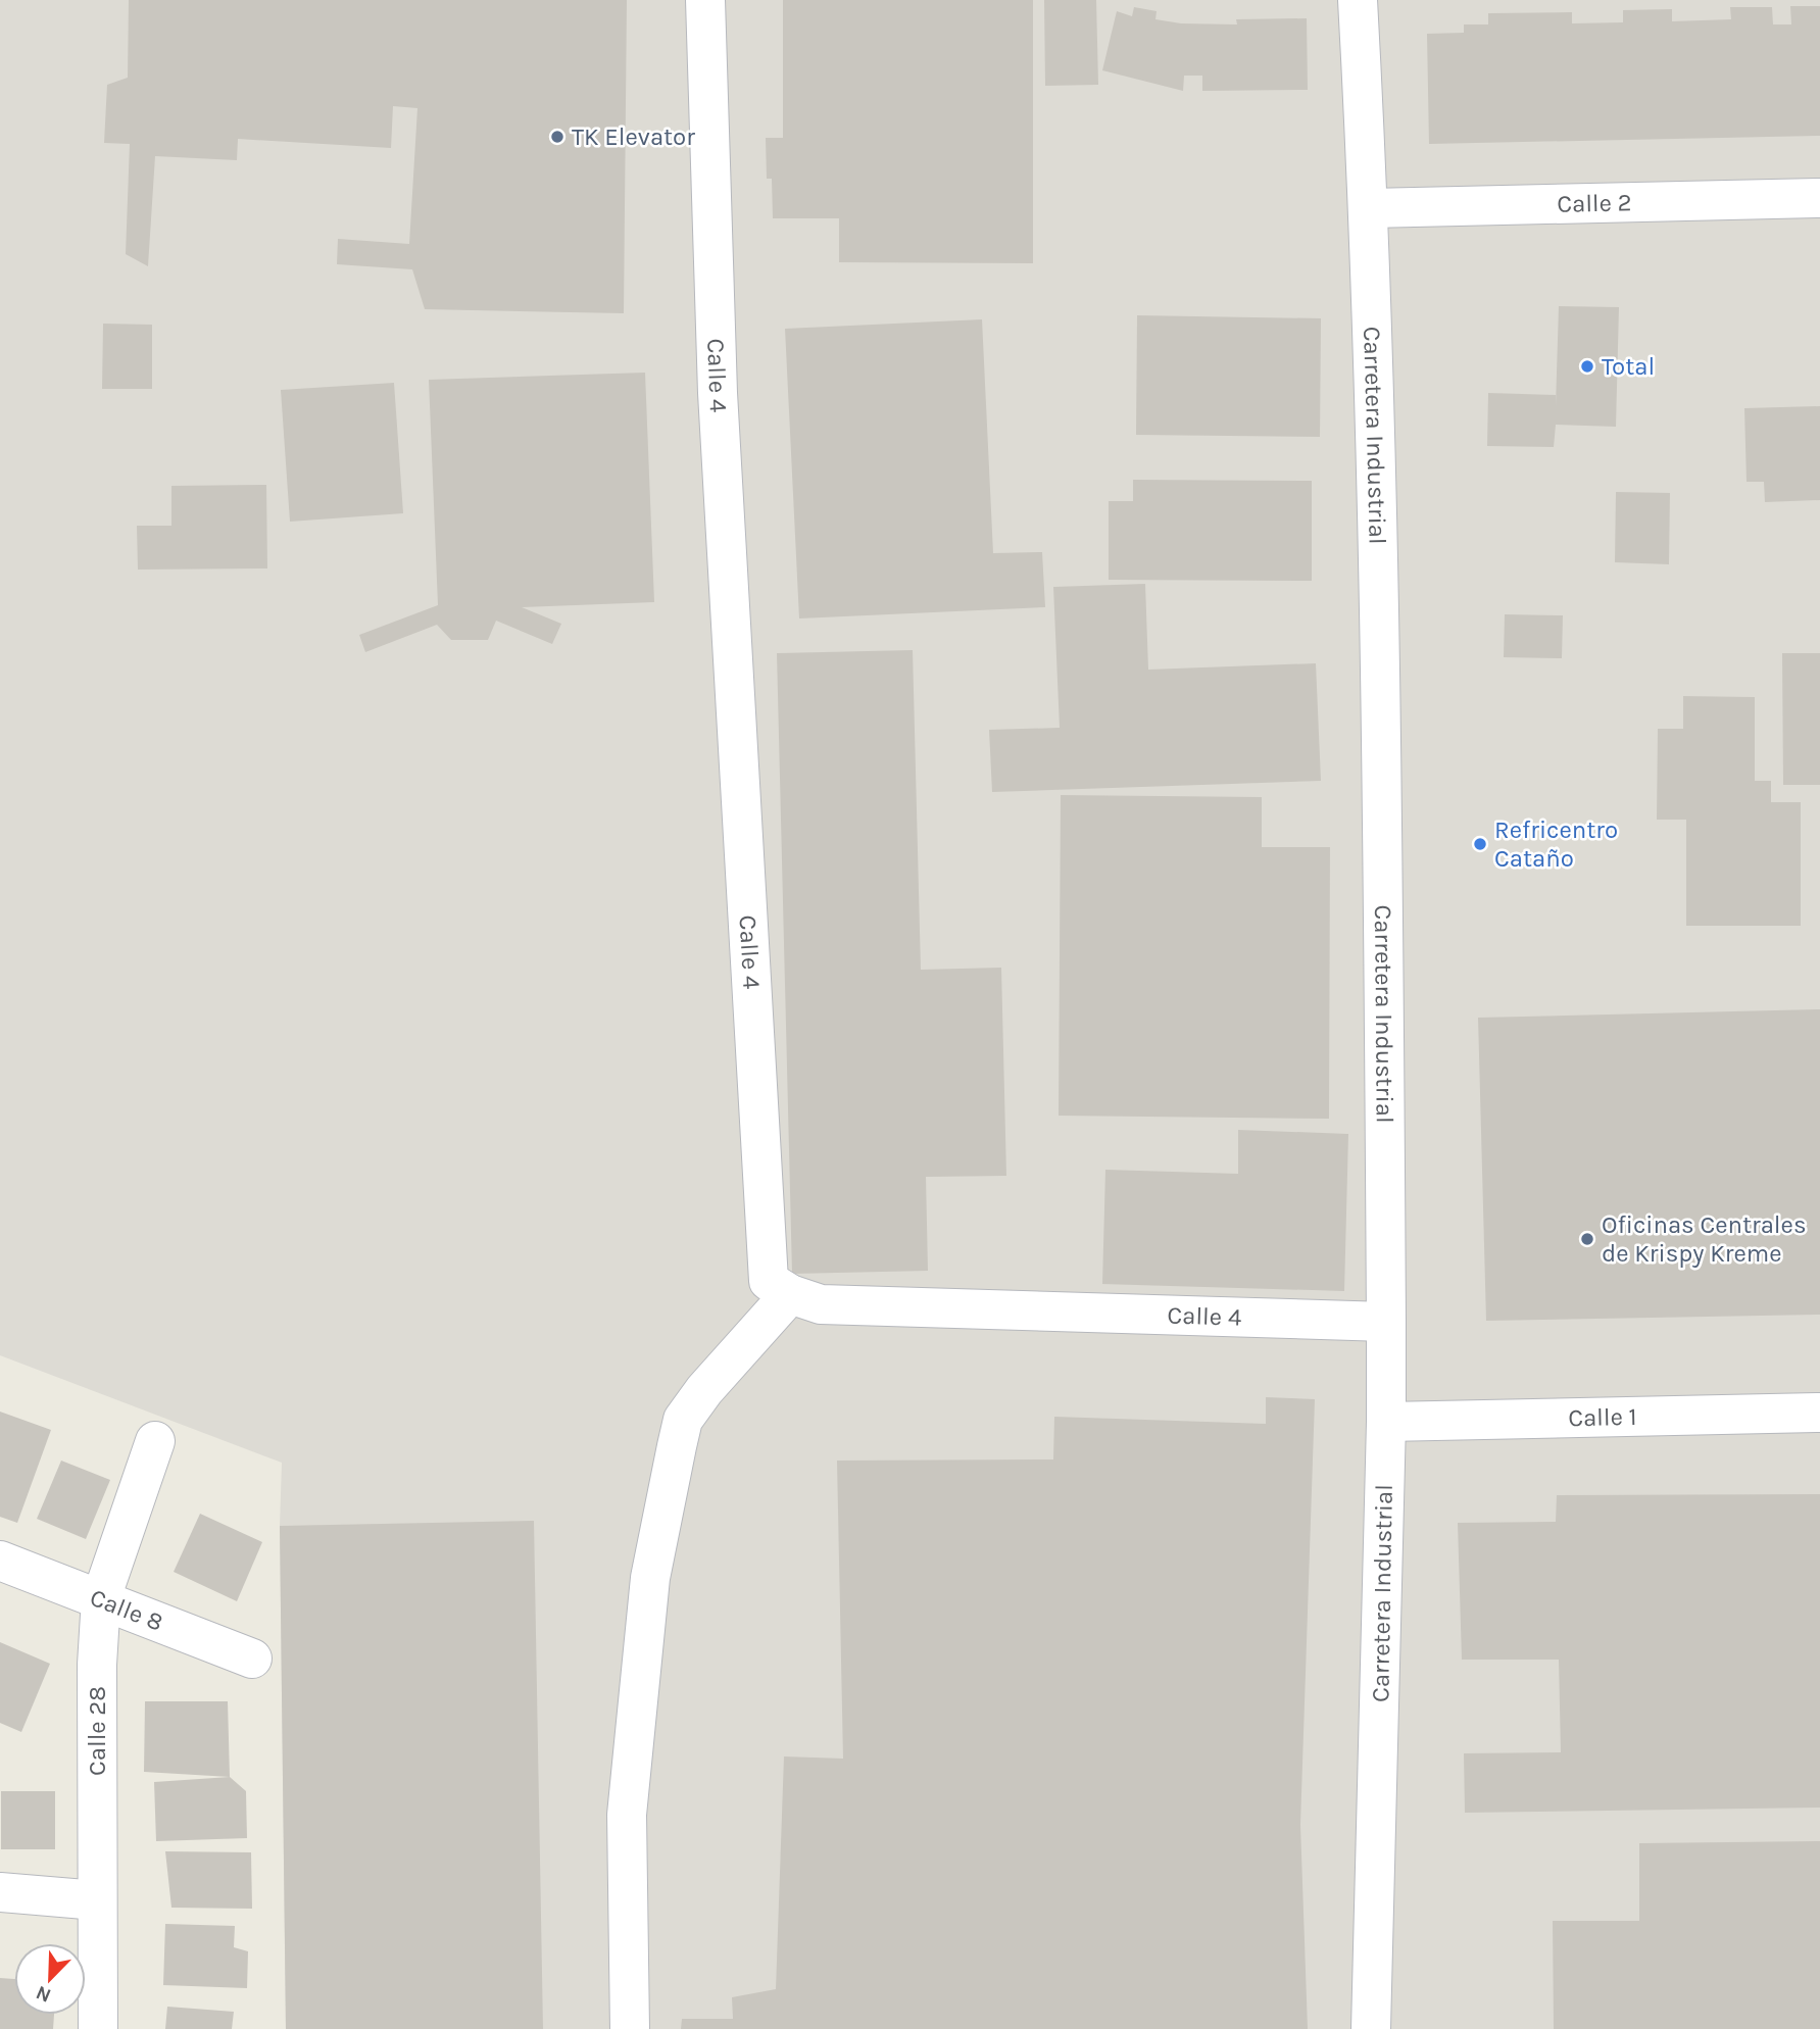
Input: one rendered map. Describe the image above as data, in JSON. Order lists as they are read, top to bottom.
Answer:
{
  "streets": {
    "street": [
      "Calle 2",
      "Calle 4",
      "Carretera Industrial",
      "Calle 1",
      "Calle 8",
      "Calle 28"
    ]
  },
  "crossings": [
    ["Calle 2", "Carretera Industrial"],
    ["Calle 4", "Carretera Industrial"],
    ["Carretera Industrial", "Calle 1"],
    ["Calle 8", "Calle 28"]
  ],
  "places": [
    "TK Elevator",
    "Total",
    "Refricentro Cataño",
    "Oficinas Centrales de Krispy Kreme"
  ],
  "north": "bottom left"
}
